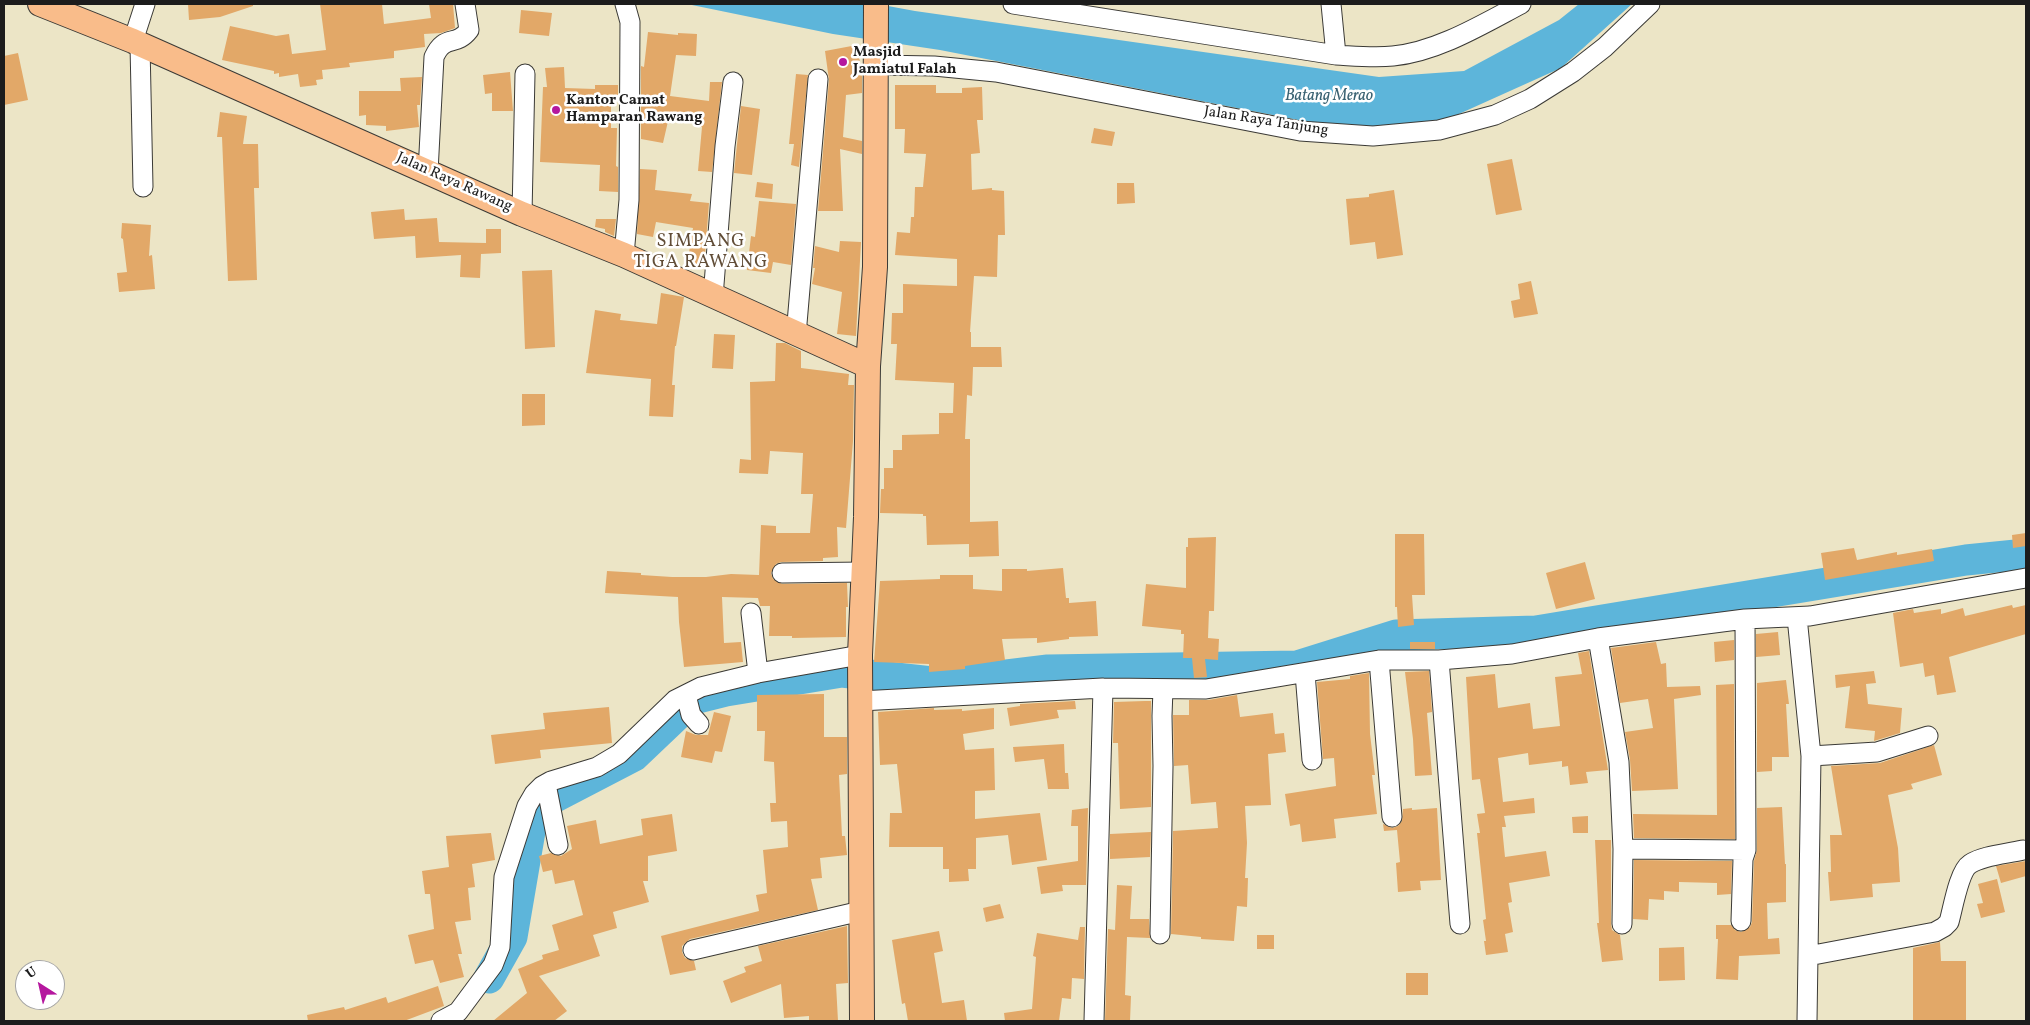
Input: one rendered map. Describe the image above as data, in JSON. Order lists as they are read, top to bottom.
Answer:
{
  "streets": {
    "main road": ["Jalan Raya Rawang"],
    "street": ["Jalan Raya Tanjung"]
  },
  "districts": ["SIMPANG TIGA RAWANG"],
  "water": ["Batang Merao"],
  "places": ["Masjid Jamiatul Falah", "Kantor Camat Hamparan Rawang"],
  "north": "top left"
}
